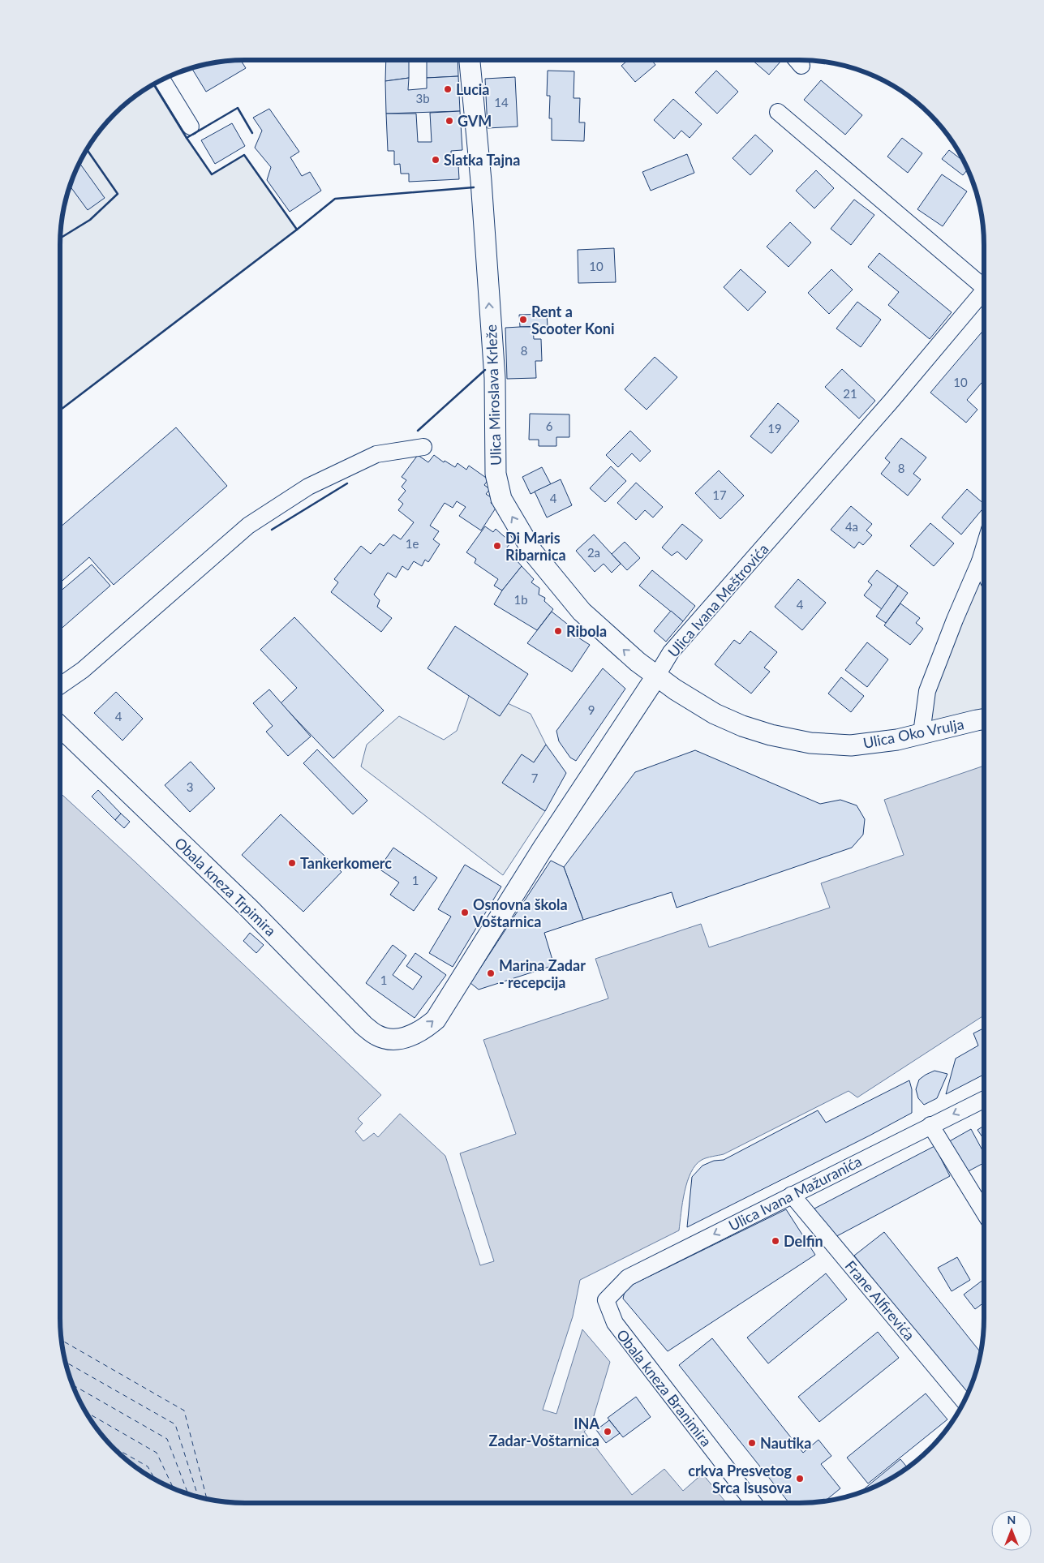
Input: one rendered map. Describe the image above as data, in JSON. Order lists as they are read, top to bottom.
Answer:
{
  "streets": {
    "street": [
      "Ulica Miroslava Krleže",
      "Ulica Ivana Meštrovića",
      "Ulica Oko Vrulja",
      "Obala kneza Trpimira",
      "Ulica Ivana Mažuranića",
      "Frane Alfirevića",
      "Obala kneza Branimira"
    ]
  },
  "crossings": [
    ["Ulica Miroslava Krleže", "Ulica Ivana Meštrovića"],
    ["Ulica Miroslava Krleže", "Ulica Oko Vrulja"],
    ["Ulica Ivana Meštrovića", "Ulica Oko Vrulja"],
    ["Ulica Ivana Meštrovića", "Obala kneza Trpimira"],
    ["Ulica Ivana Mažuranića", "Frane Alfirevića"],
    ["Ulica Ivana Mažuranića", "Obala kneza Branimira"]
  ],
  "one_way": ["Ulica Miroslava Krleže", "Ulica Ivana Meštrovića", "Ulica Ivana Mažuranića"],
  "places": [
    "Lucia",
    "GVM",
    "Slatka Tajna",
    "Rent a Scooter Koni",
    "Di Maris Ribarnica",
    "Ribola",
    "Tankerkomerc",
    "Osnovna škola Voštarnica",
    "Marina Zadar - recepcija",
    "Delfin",
    "INA Zadar-Voštarnica",
    "Nautika",
    "crkva Presvetog Srca Isusova"
  ],
  "house_numbers": [
    "3b",
    "14",
    "10",
    "8",
    "10",
    "21",
    "6",
    "19",
    "8",
    "17",
    "4",
    "4a",
    "1e",
    "2a",
    "1b",
    "4",
    "9",
    "4",
    "7",
    "3",
    "1",
    "1"
  ],
  "north": "top"
}
